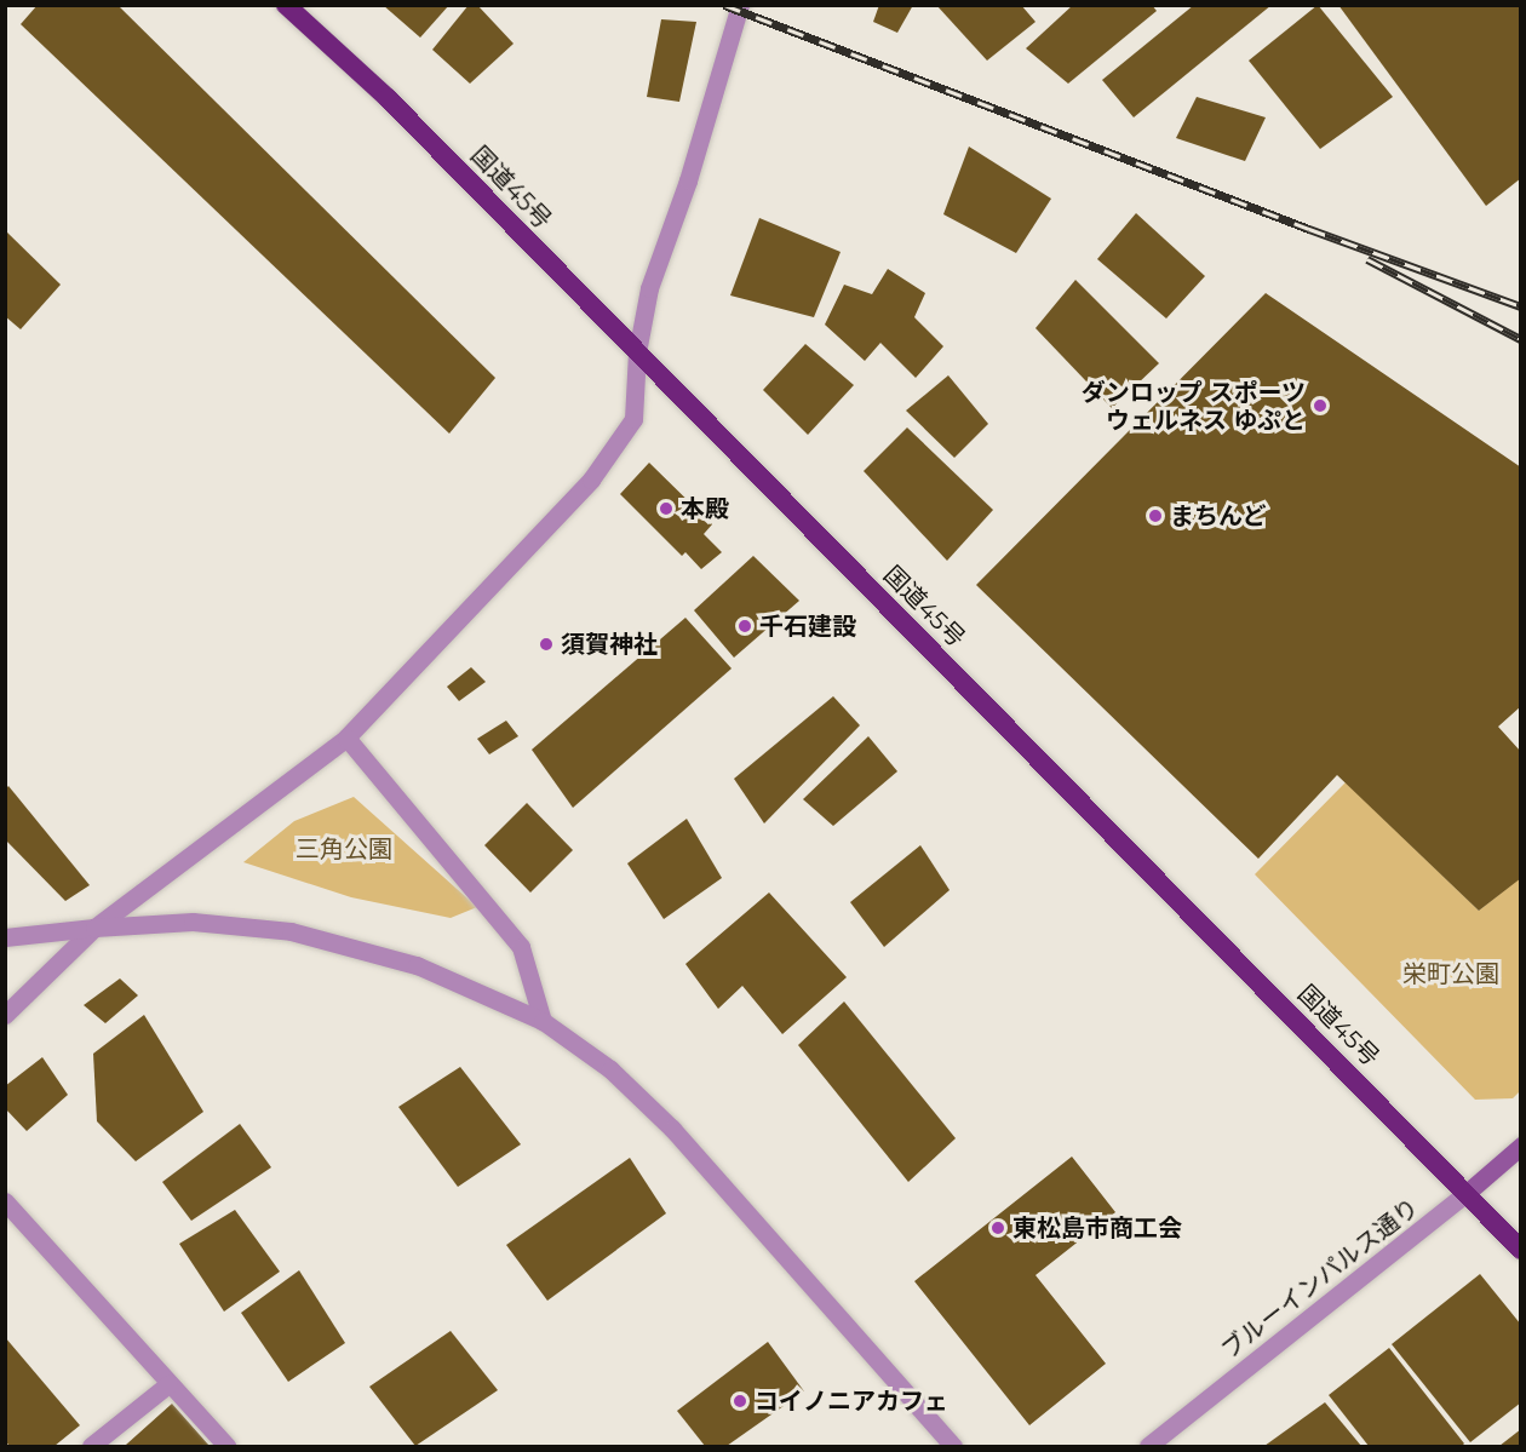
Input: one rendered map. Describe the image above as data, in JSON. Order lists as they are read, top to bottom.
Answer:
{
  "streets": {
    "highway": ["国道45号"],
    "main road": ["ブルーインパルス通り"]
  },
  "crossings": [
    ["国道45号", "ブルーインパルス通り"]
  ],
  "parks": ["三角公園", "栄町公園"],
  "places": [
    "ダンロップ スポーツ ウェルネス ゆぷと",
    "本殿",
    "まちんど",
    "千石建設",
    "須賀神社",
    "東松島市商工会",
    "コイノニアカフェ"
  ]
}
